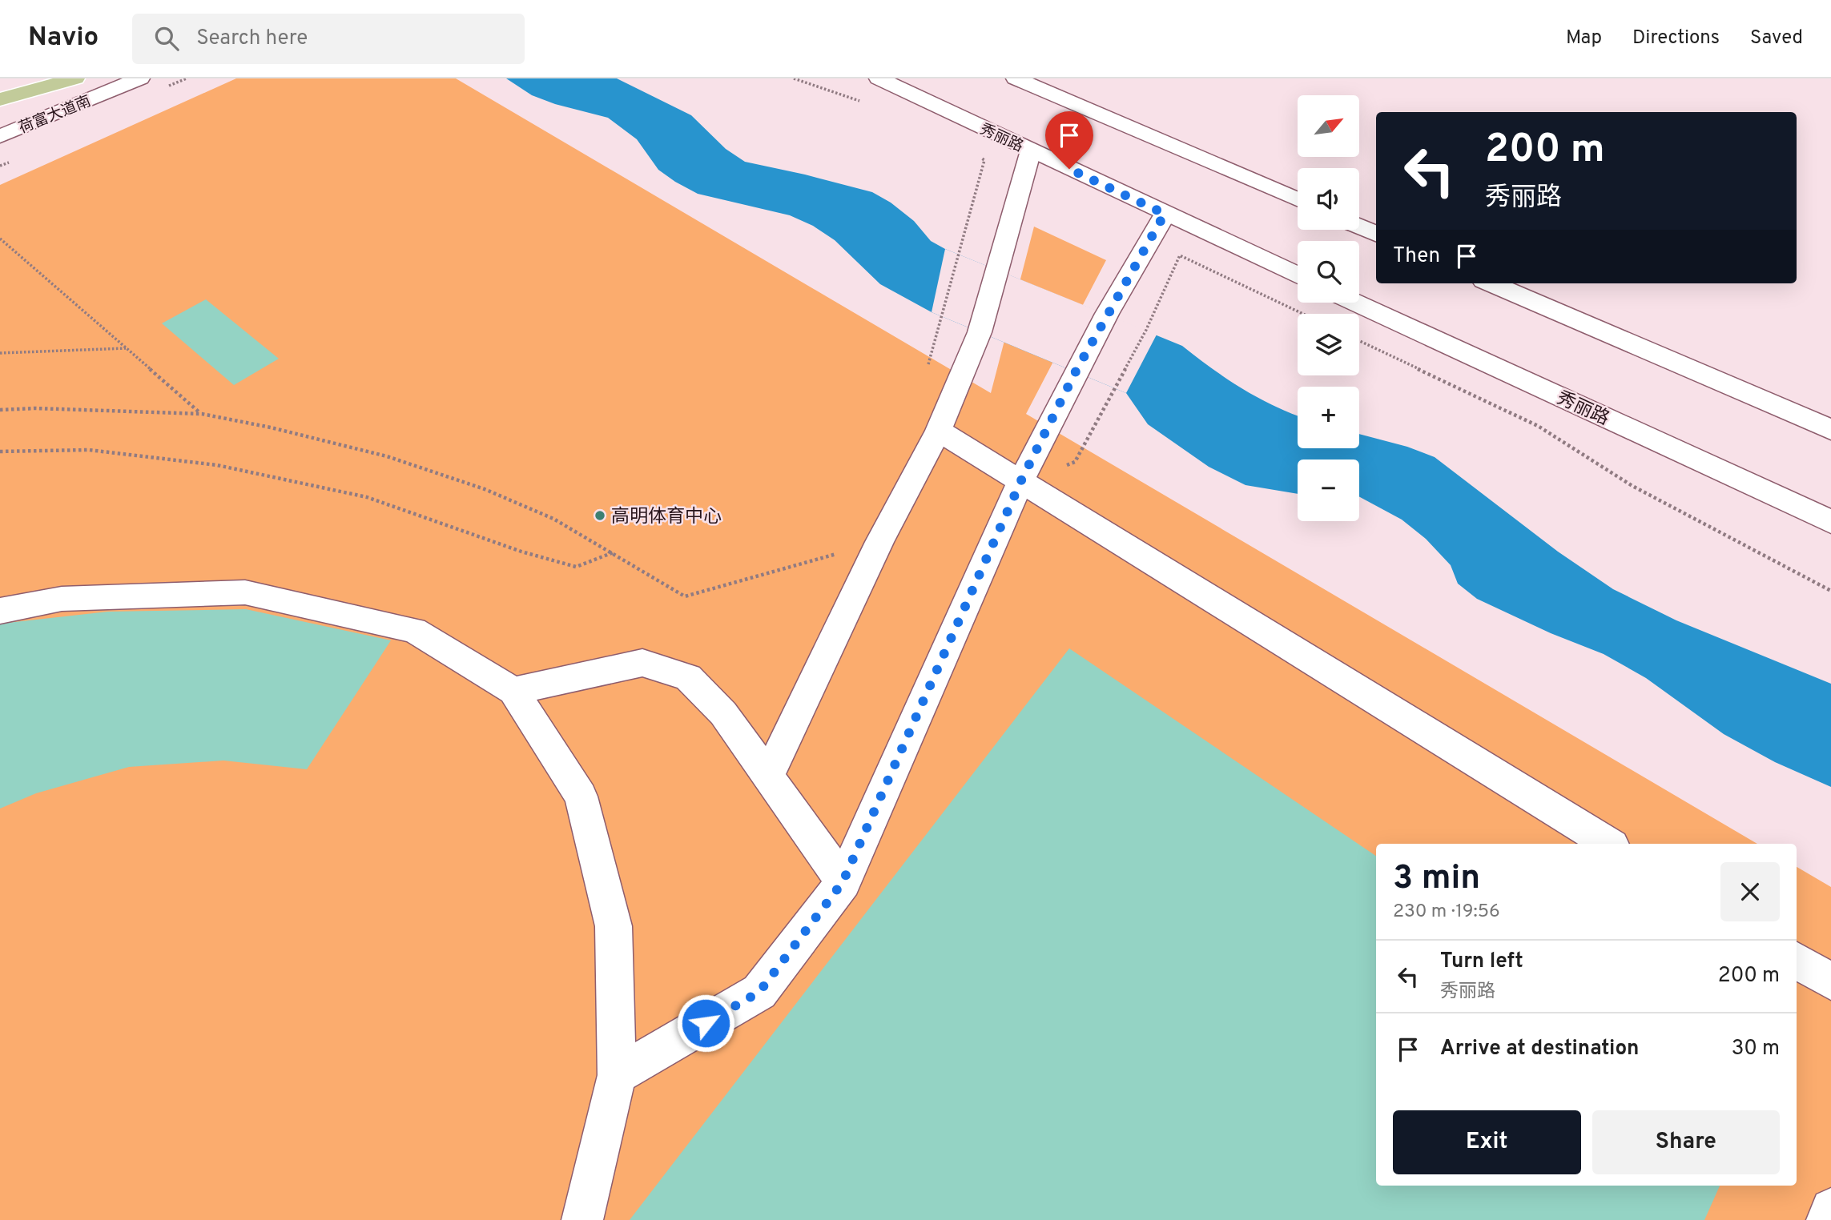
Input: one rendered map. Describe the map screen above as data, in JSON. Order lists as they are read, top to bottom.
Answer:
{
  "streets": {
    "street": ["荷富大道南", "秀丽路"]
  },
  "places": ["高明体育中心"],
  "north": "top right",
  "page": {
    "header": "Navio",
    "search": "Search here",
    "nav": ["Map", "Directions", "Saved"],
    "map_buttons": ["+", "−"],
    "turn": ["200 m", "秀丽路"],
    "then": "Then",
    "heading": ["3 min", "230 m · 19:56"],
    "list": [
      {
        "name": "Turn left",
        "note": "秀丽路",
        "value": "200 m"
      },
      {
        "name": "Arrive at destination",
        "value": "30 m"
      }
    ],
    "buttons": ["Exit", "Share"]
  }
}
